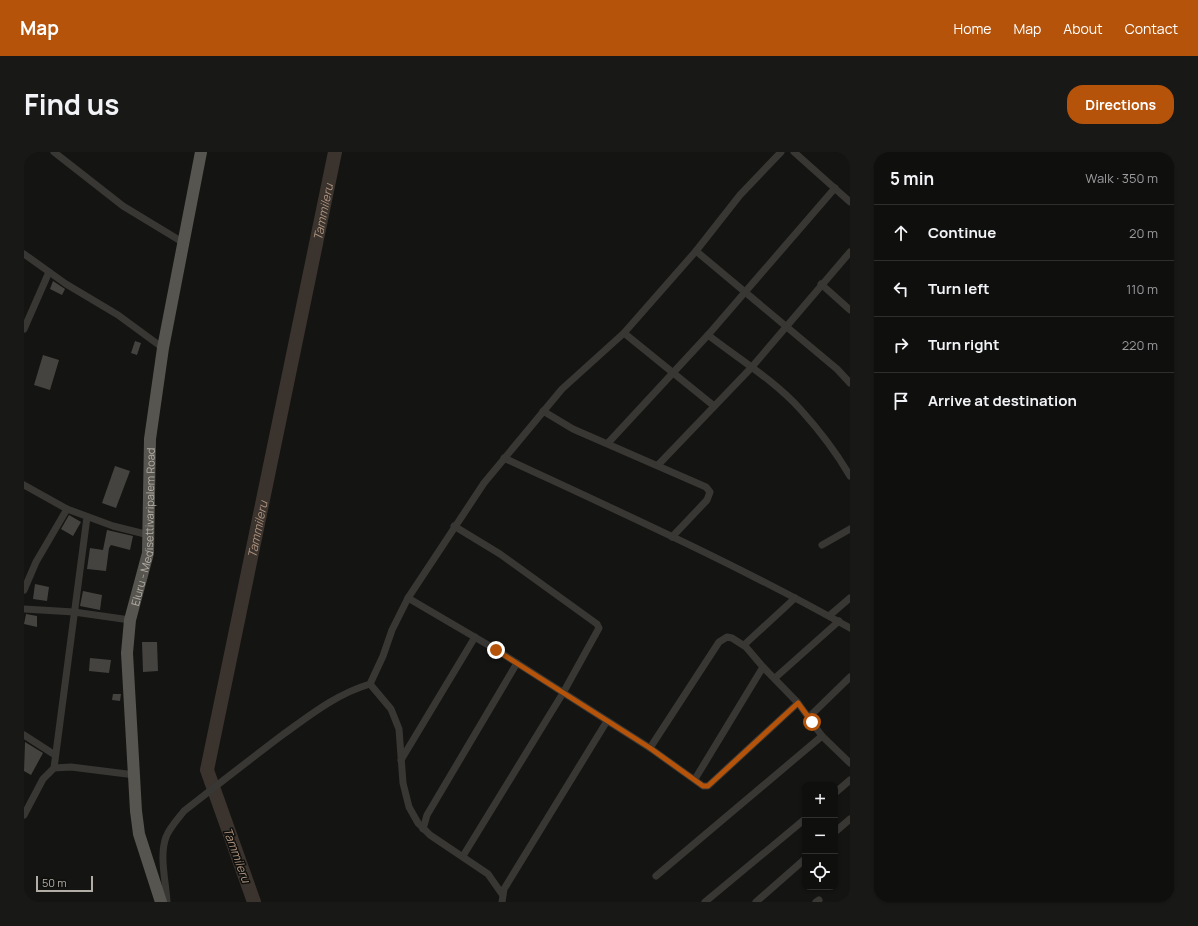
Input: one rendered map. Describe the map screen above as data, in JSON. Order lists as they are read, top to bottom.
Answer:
{
  "streets": {
    "main road": ["Eluru - Medisettivaripalem Road"]
  },
  "water": ["Tammileru"],
  "scale_bar": "50 m",
  "page": {
    "header": "Map",
    "nav": [
      "Home",
      "Map",
      "About",
      "Contact"
    ],
    "title": "Find us",
    "buttons": "Directions",
    "heading": ["5 min", "Walk · 350 m"],
    "list": [
      ["Continue", "20 m"],
      ["Turn left", "110 m"],
      ["Turn right", "220 m"],
      "Arrive at destination"
    ],
    "map_buttons": ["+", "−"],
    "scale": "50 m"
  }
}
